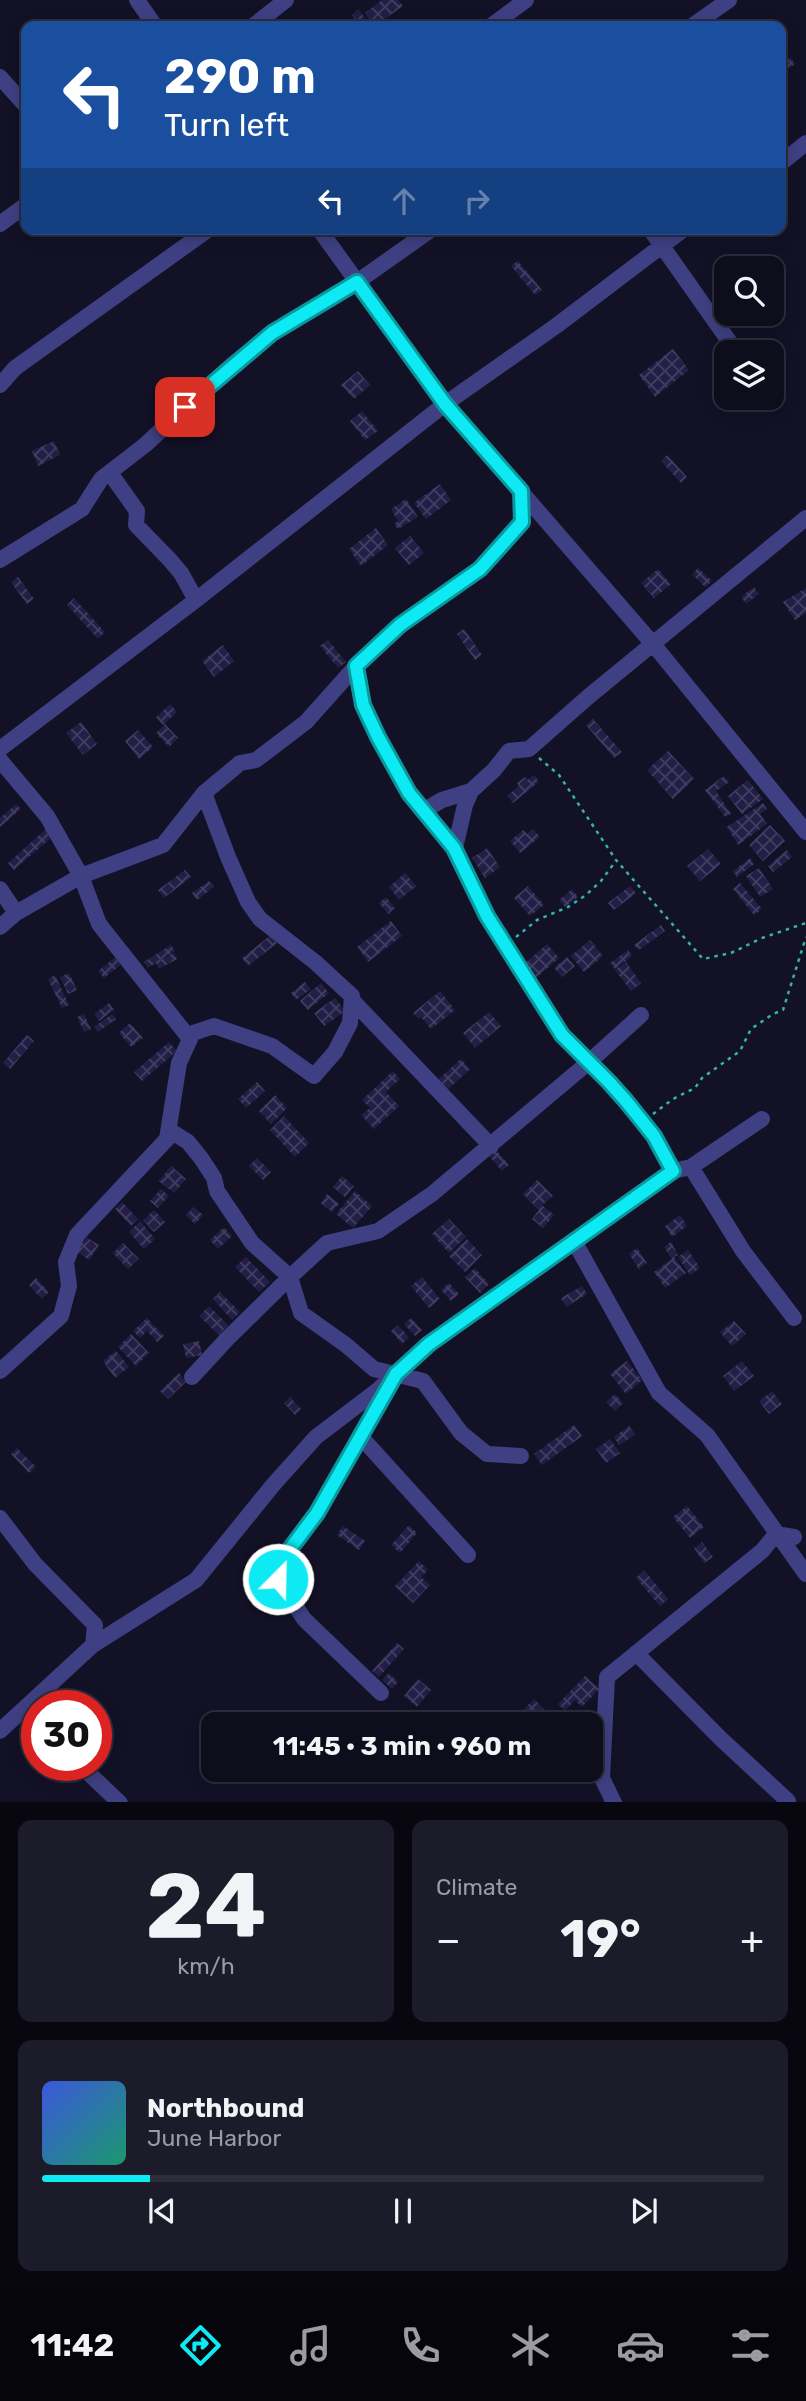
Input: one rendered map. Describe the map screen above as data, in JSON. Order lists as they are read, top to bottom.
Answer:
{
  "page": {
    "turn": ["290 m", "Turn left"],
    "limit": "30",
    "trip": "11:45 · 3 min · 960 m",
    "tile": [
      ["24", "km/h"],
      "Climate"
    ],
    "heat": ["−", "19°", "+"],
    "song": ["Northbound", "June Harbor"],
    "tabs": "11:42"
  }
}
